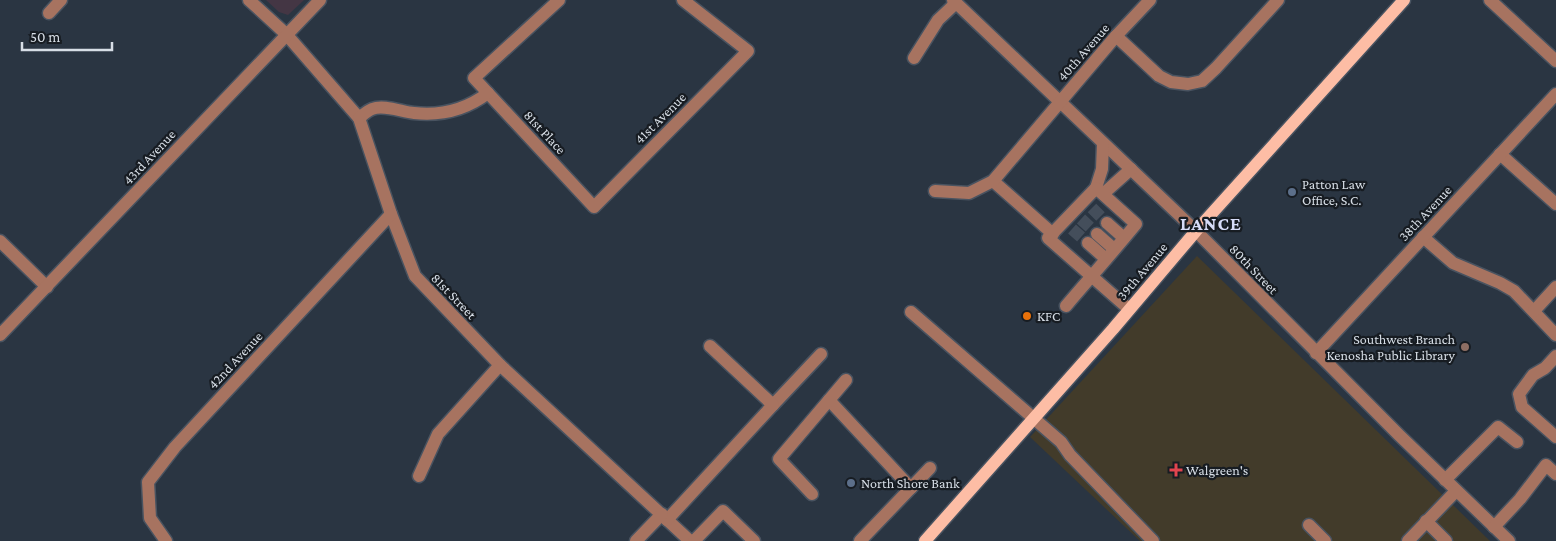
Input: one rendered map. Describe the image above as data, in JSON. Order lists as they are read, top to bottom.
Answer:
{
  "streets": {
    "main road": ["39th Avenue"],
    "street": [
      "40th Avenue",
      "41st Avenue",
      "81st Place",
      "43rd Avenue",
      "38th Avenue",
      "80th Street",
      "81st Street",
      "42nd Avenue"
    ]
  },
  "crossings": [
    ["40th Avenue", "80th Street"],
    ["41st Avenue", "81st Place"],
    ["43rd Avenue", "81st Street"],
    ["38th Avenue", "80th Street"],
    ["80th Street", "39th Avenue"],
    ["81st Street", "42nd Avenue"]
  ],
  "districts": ["LANCE"],
  "places": {
    "other": [
      "Patton Law Office, S.C.",
      "KFC",
      "Southwest Branch Kenosha Public Library",
      "North Shore Bank"
    ],
    "health": ["Walgreen's"]
  },
  "scale_bar": "50 m"
}
